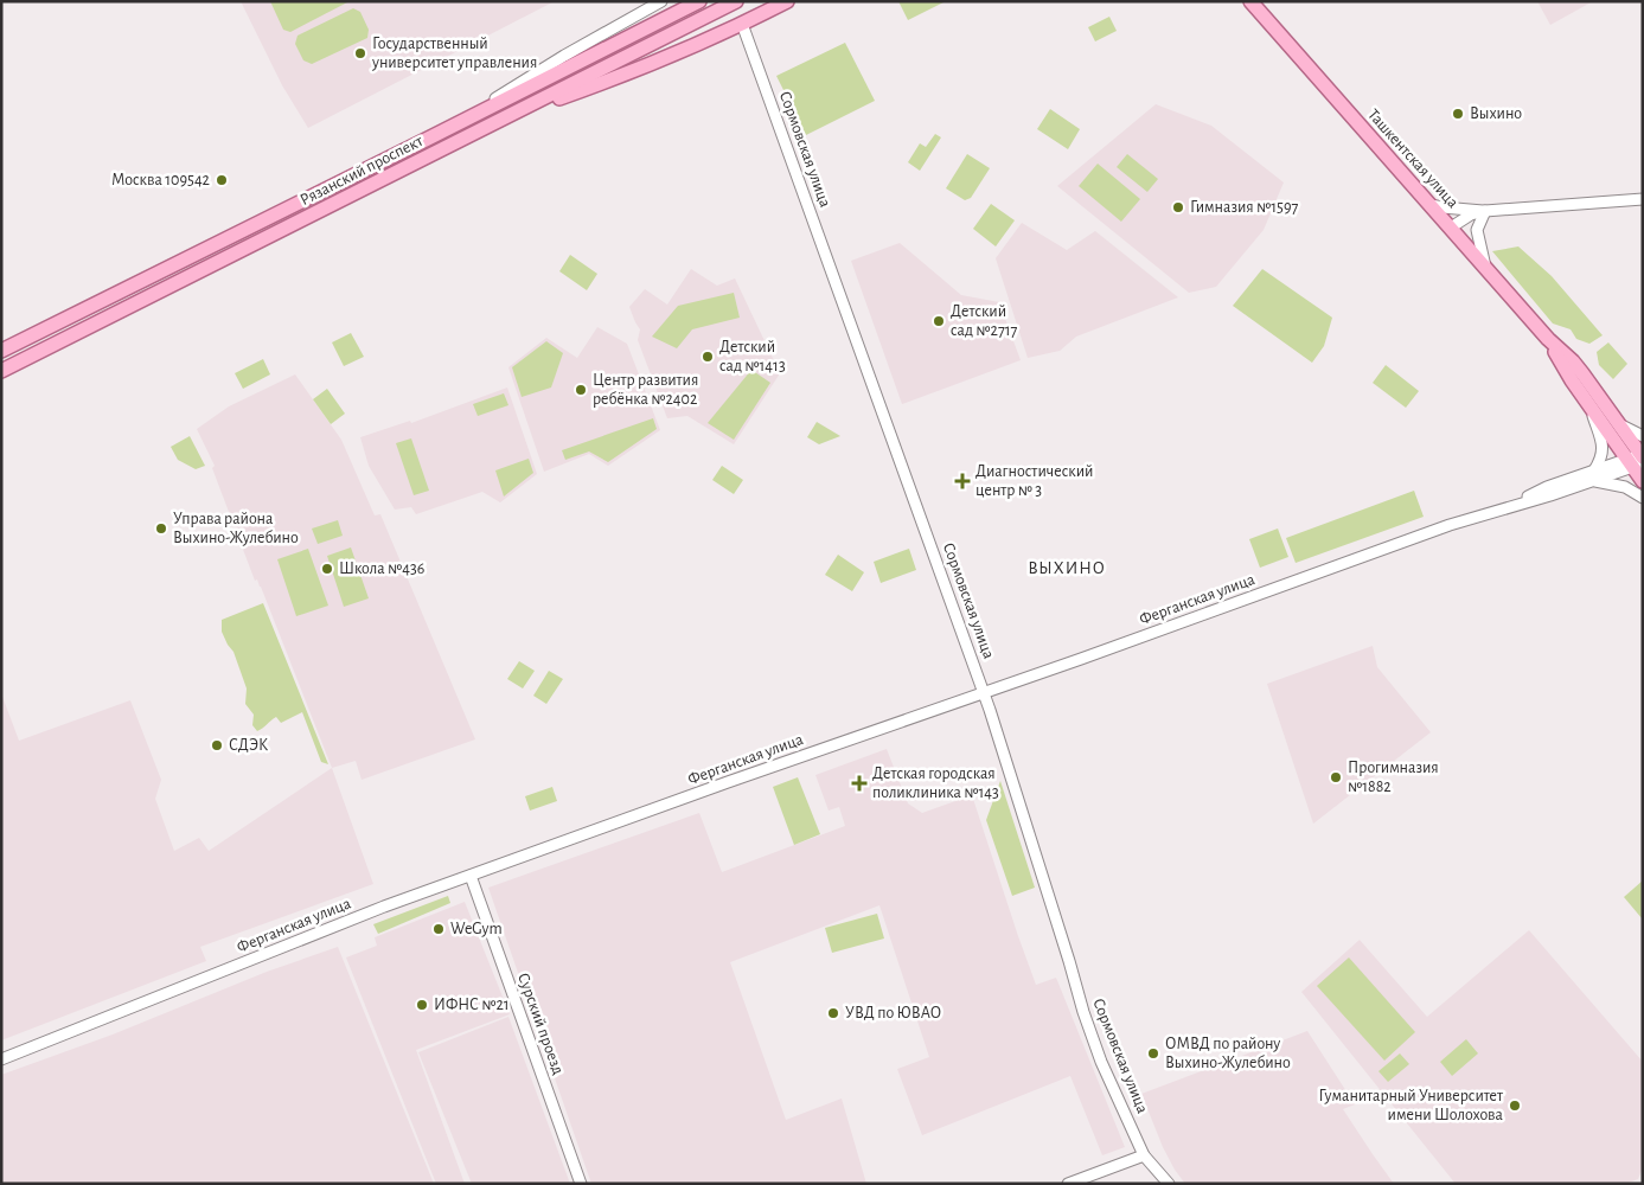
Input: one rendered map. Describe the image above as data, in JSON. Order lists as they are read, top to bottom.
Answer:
{
  "streets": {
    "main road": ["Ташкентская улица", "Рязанский проспект"],
    "street": ["Сормовская улица", "Ферганская улица", "Сурский проезд"]
  },
  "crossings": [
    ["Сормовская улица", "Ферганская улица"],
    ["Ташкентская улица", "Ферганская улица"],
    ["Ферганская улица", "Сурский проезд"]
  ],
  "districts": ["ВЫХИНО"],
  "places": {
    "other": [
      "Государственный университет управления",
      "Выхино",
      "Москва 109542",
      "Гимназия №1597",
      "Детский сад №2717",
      "Детский сад №1413",
      "Центр развития ребёнка №2402",
      "Управа района Выхино-Жулебино",
      "Школа №436",
      "СДЭК",
      "Прогимназия №1882",
      "WeGym",
      "ИФНС №21",
      "УВД по ЮВАО",
      "ОМВД по району Выхино-Жулебино",
      "Гуманитарный Университет имени Шолохова"
    ],
    "health": ["Диагностический центр № 3", "Детская городская поликлиника №143"]
  }
}
